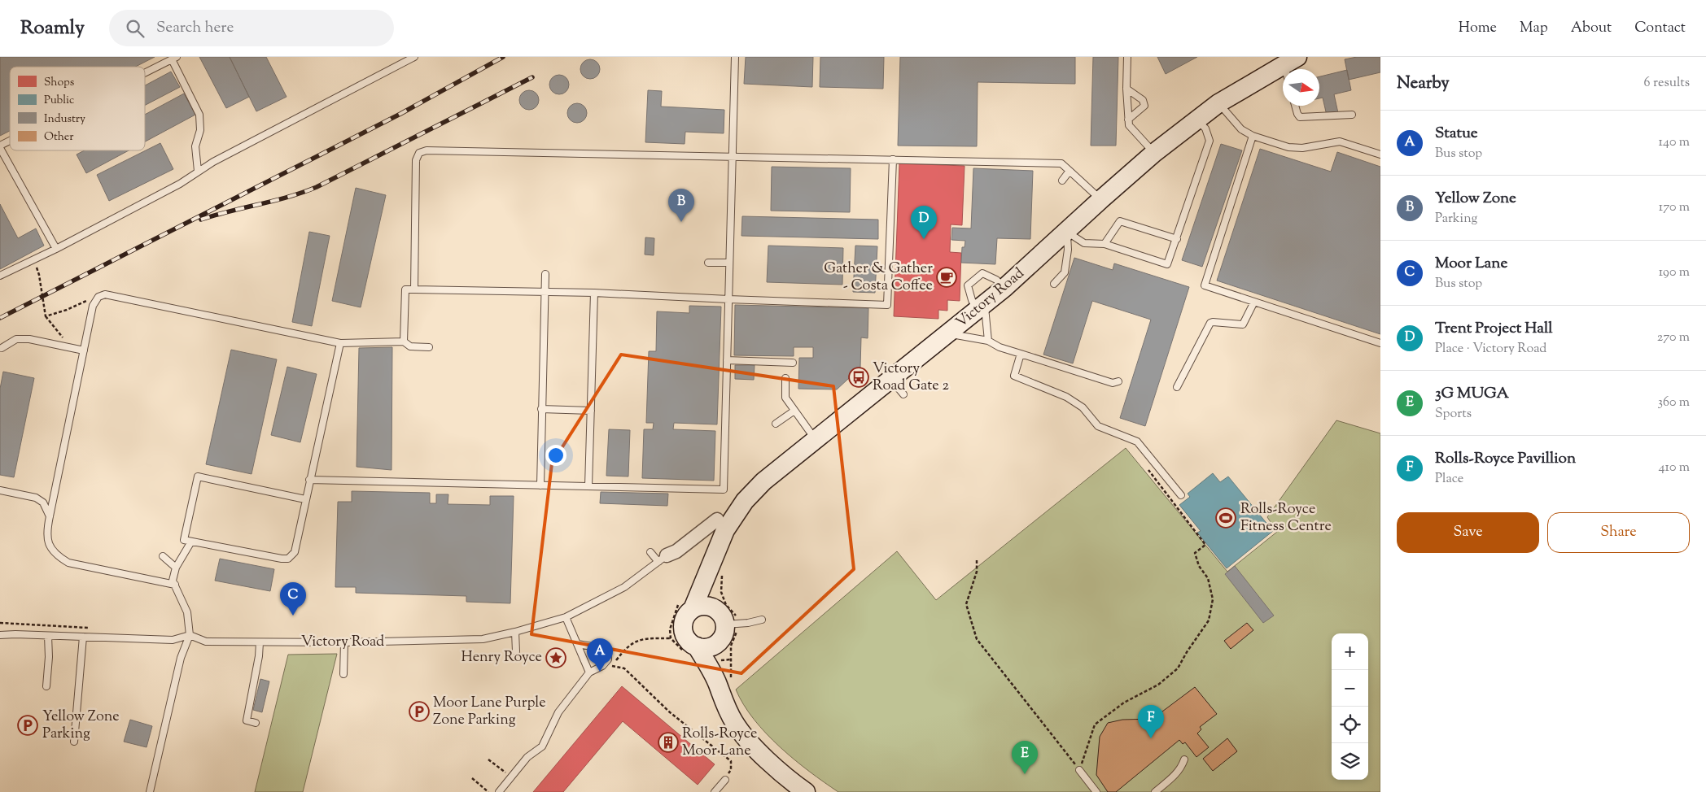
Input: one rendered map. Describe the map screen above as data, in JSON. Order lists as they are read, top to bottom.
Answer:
{
  "streets": {
    "street": ["Victory Road"]
  },
  "places": {
    "cafe": ["Gather & Gather - Costa Coffee"],
    "bus stop": ["Victory Road Gate 2"],
    "sports": ["Rolls-Royce Fitness Centre"],
    "place": ["Henry Royce"],
    "parking": ["Moor Lane Purple Zone Parking", "Yellow Zone Parking"],
    "building": ["Rolls-Royce Moor Lane"]
  },
  "legend": [
    "Shops",
    "Public",
    "Industry",
    "Other"
  ],
  "north": "right",
  "page": {
    "header": "Roamly",
    "search": "Search here",
    "nav": [
      "Home",
      "Map",
      "About",
      "Contact"
    ],
    "heading": ["Nearby", "6 results"],
    "list": [
      {
        "mark": "A",
        "name": "Statue",
        "note": "Bus stop",
        "value": "140 m"
      },
      {
        "mark": "B",
        "name": "Yellow Zone",
        "note": "Parking",
        "value": "170 m"
      },
      {
        "mark": "C",
        "name": "Moor Lane",
        "note": "Bus stop",
        "value": "190 m"
      },
      {
        "mark": "D",
        "name": "Trent Project Hall",
        "note": "Place · Victory Road",
        "value": "270 m"
      },
      {
        "mark": "E",
        "name": "3G MUGA",
        "note": "Sports",
        "value": "360 m"
      },
      {
        "mark": "F",
        "name": "Rolls-Royce Pavillion",
        "note": "Place",
        "value": "410 m"
      }
    ],
    "pins": [
      "B",
      "D",
      "C",
      "A",
      "F",
      "E"
    ],
    "buttons": ["Save", "Share"],
    "map_buttons": ["+", "−"]
  }
}
